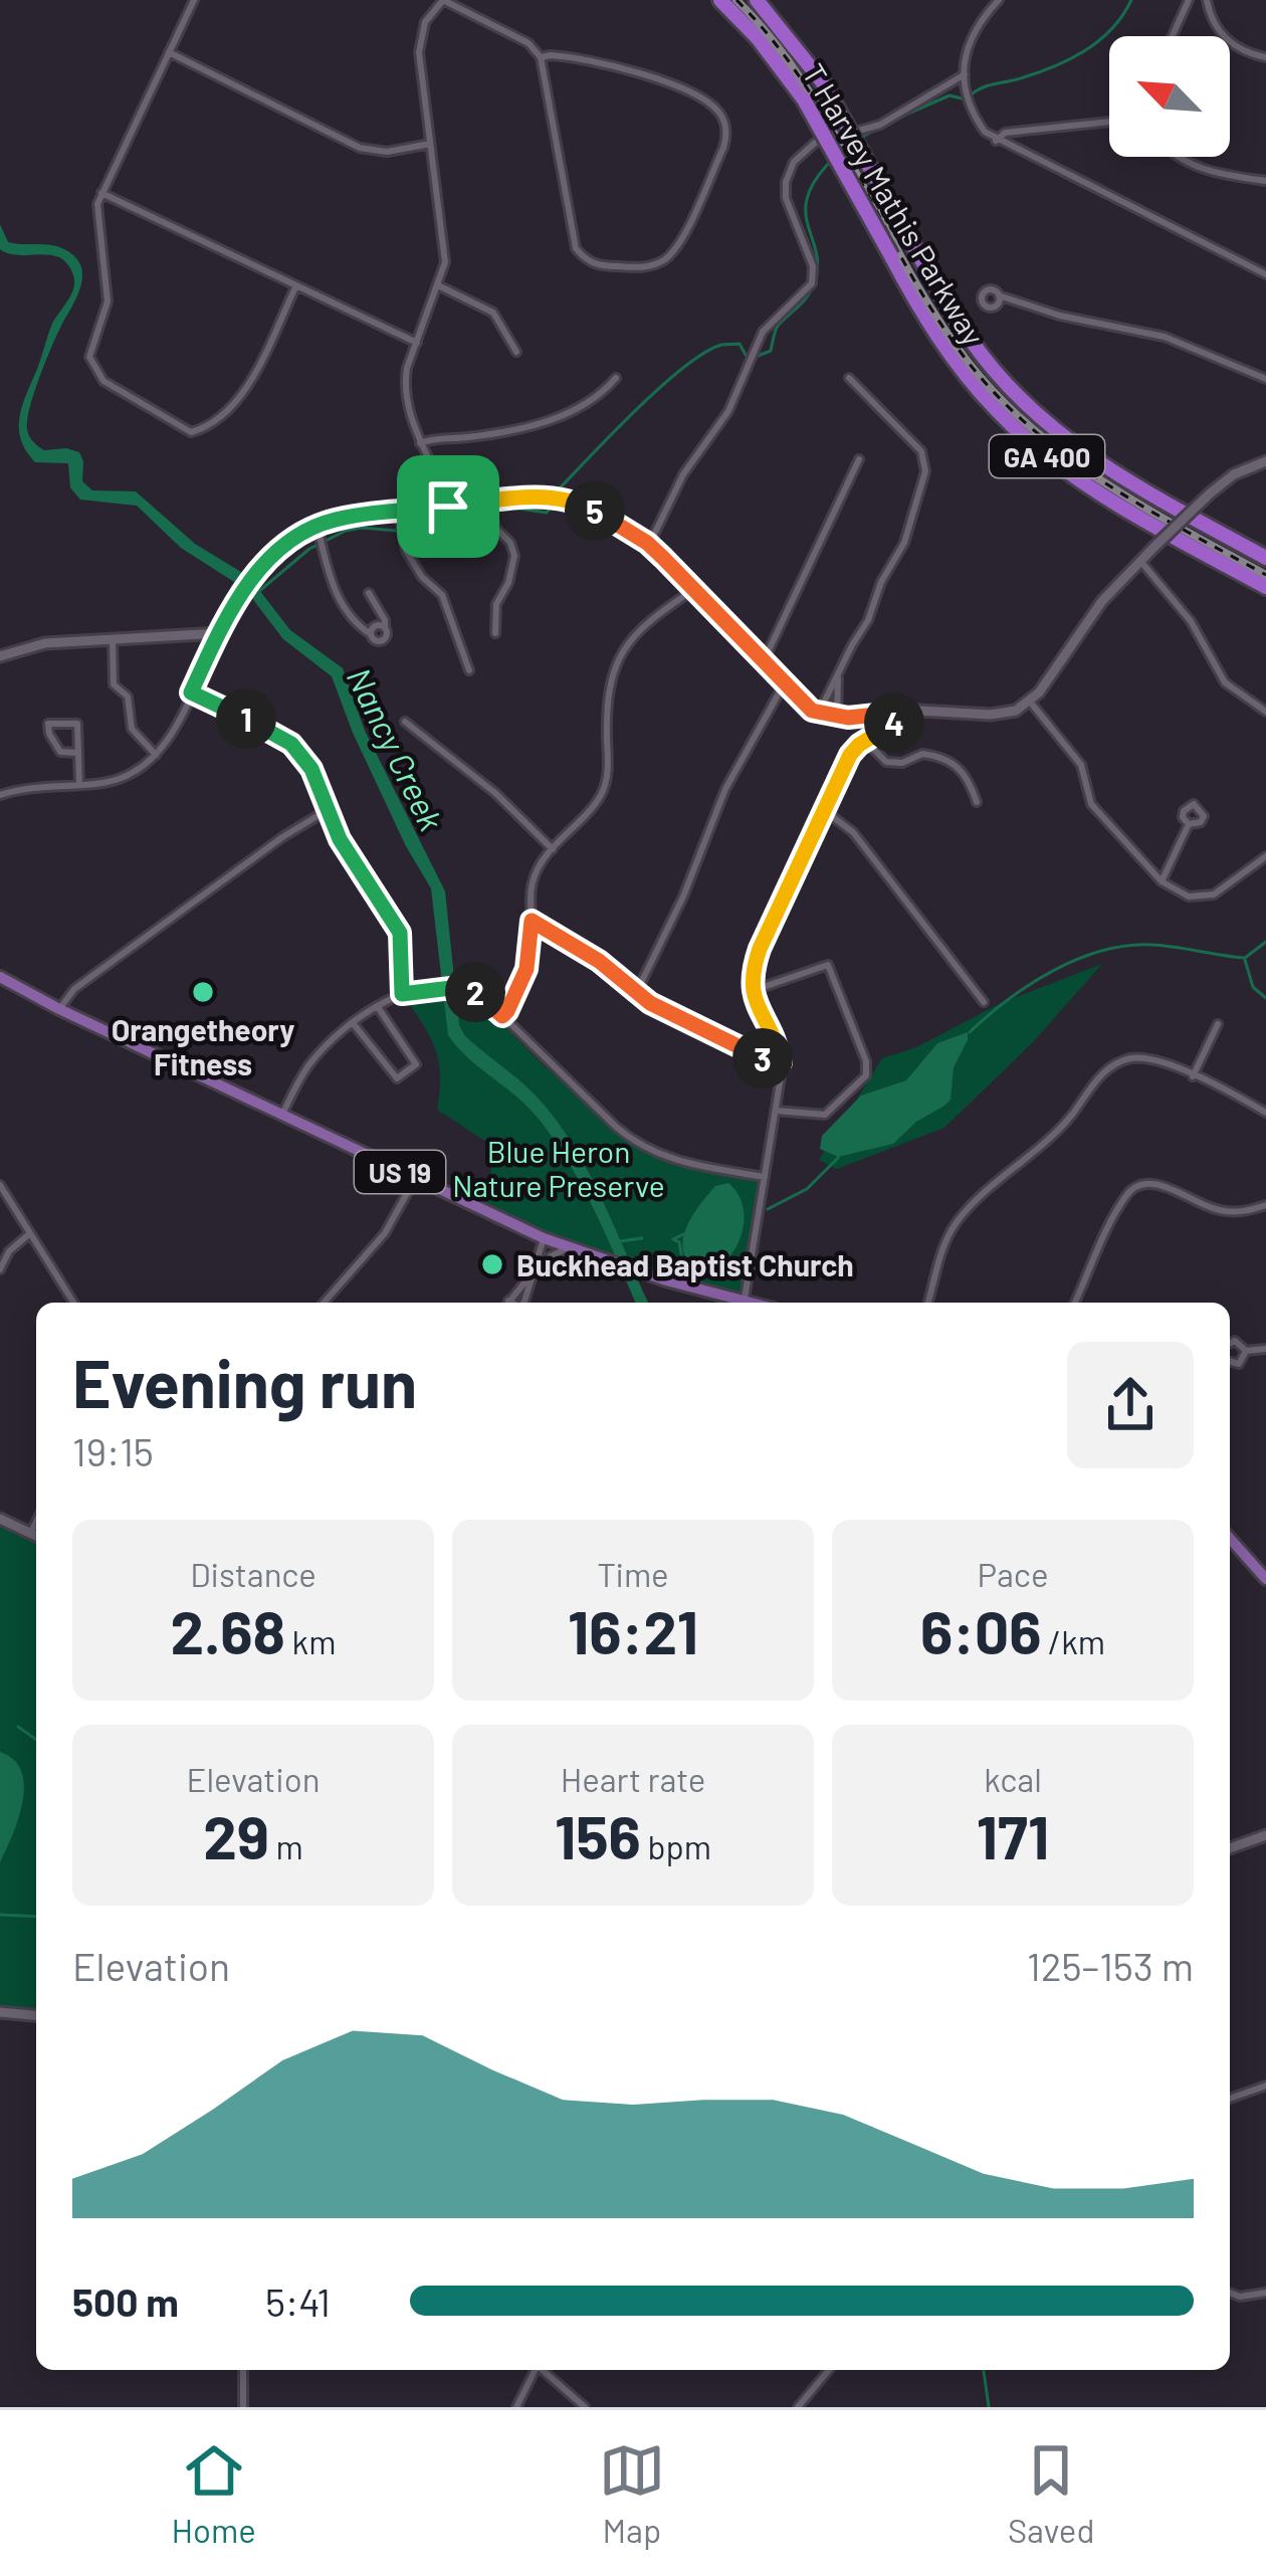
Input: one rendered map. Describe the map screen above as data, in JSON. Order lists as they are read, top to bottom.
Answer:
{
  "streets": {
    "highway": ["T Harvey Mathis Parkway", "GA 400"],
    "main road": ["US 19"]
  },
  "water": ["Nancy Creek"],
  "parks": ["Blue Heron Nature Preserve"],
  "places": ["Orangetheory Fitness", "Buckhead Baptist Church"],
  "north": "top left",
  "page": {
    "pins": [
      "5",
      "1",
      "4",
      "2",
      "3"
    ],
    "heading": ["Evening run", "19:15"],
    "stats": [
      ["Distance", "2.68 km"],
      ["Time", "16:21"],
      ["Pace", "6:06 /km"],
      ["Elevation", "29 m"],
      ["Heart rate", "156 bpm"],
      ["kcal", "171"]
    ],
    "chart": ["Elevation", "125–153 m"],
    "list": [
      {
        "name": "500 m",
        "note": "5:41"
      }
    ],
    "tabs": ["Home", "Map", "Saved"]
  }
}
